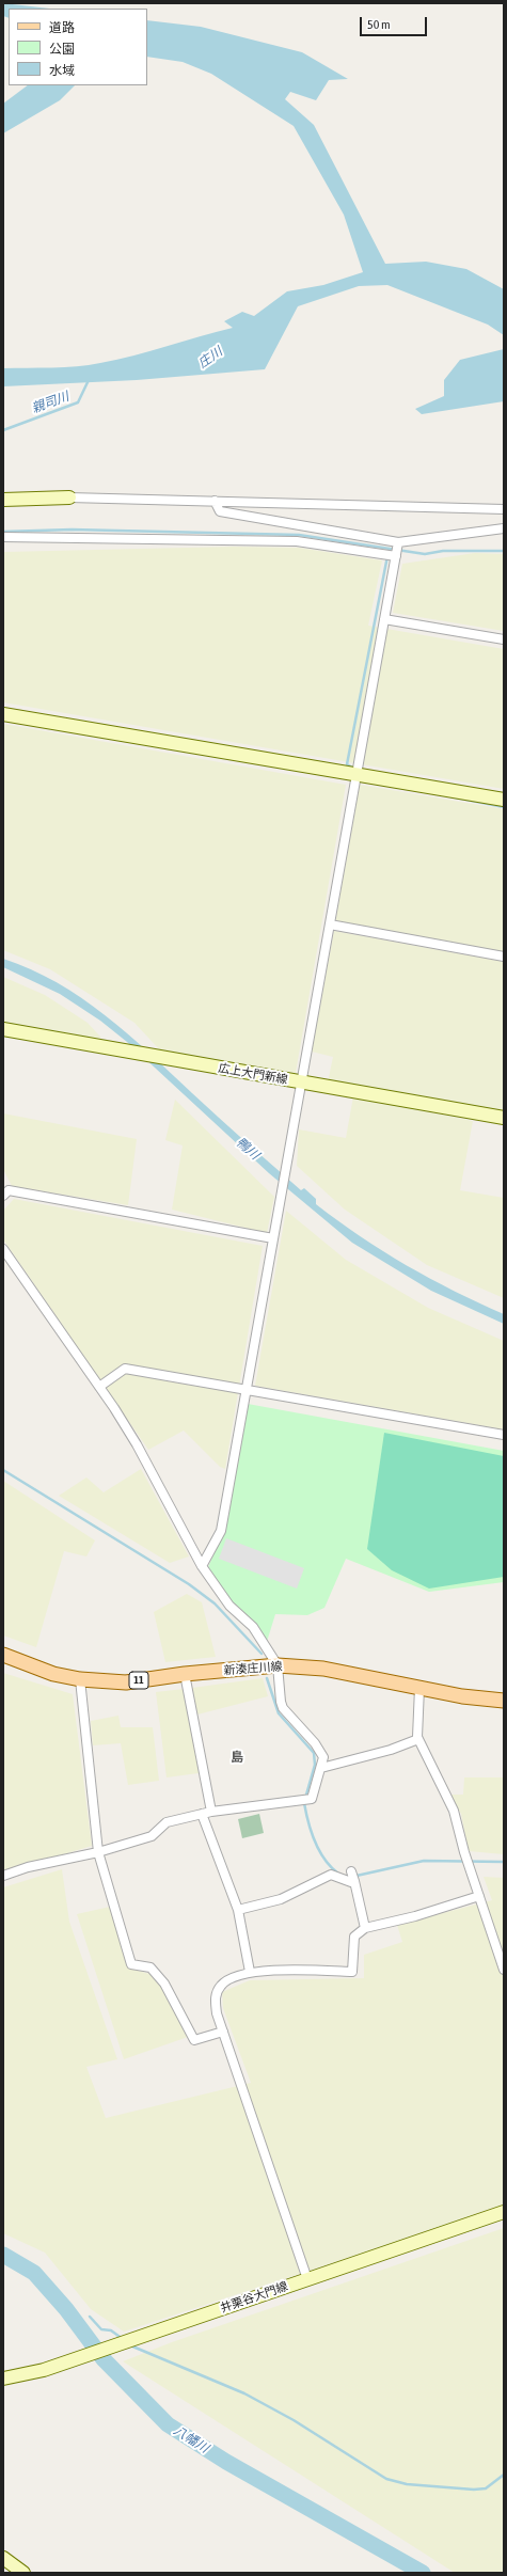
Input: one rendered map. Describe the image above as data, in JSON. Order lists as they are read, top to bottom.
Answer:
{
  "streets": {
    "main road": [
      "広上大門新線",
      "新湊庄川線",
      "11",
      "井栗谷大門線"
    ]
  },
  "districts": ["島"],
  "water": [
    "庄川",
    "親司川",
    "鴨川",
    "八幡川"
  ],
  "legend": ["道路", "公園", "水域"],
  "scale_bar": "50 m"
}
